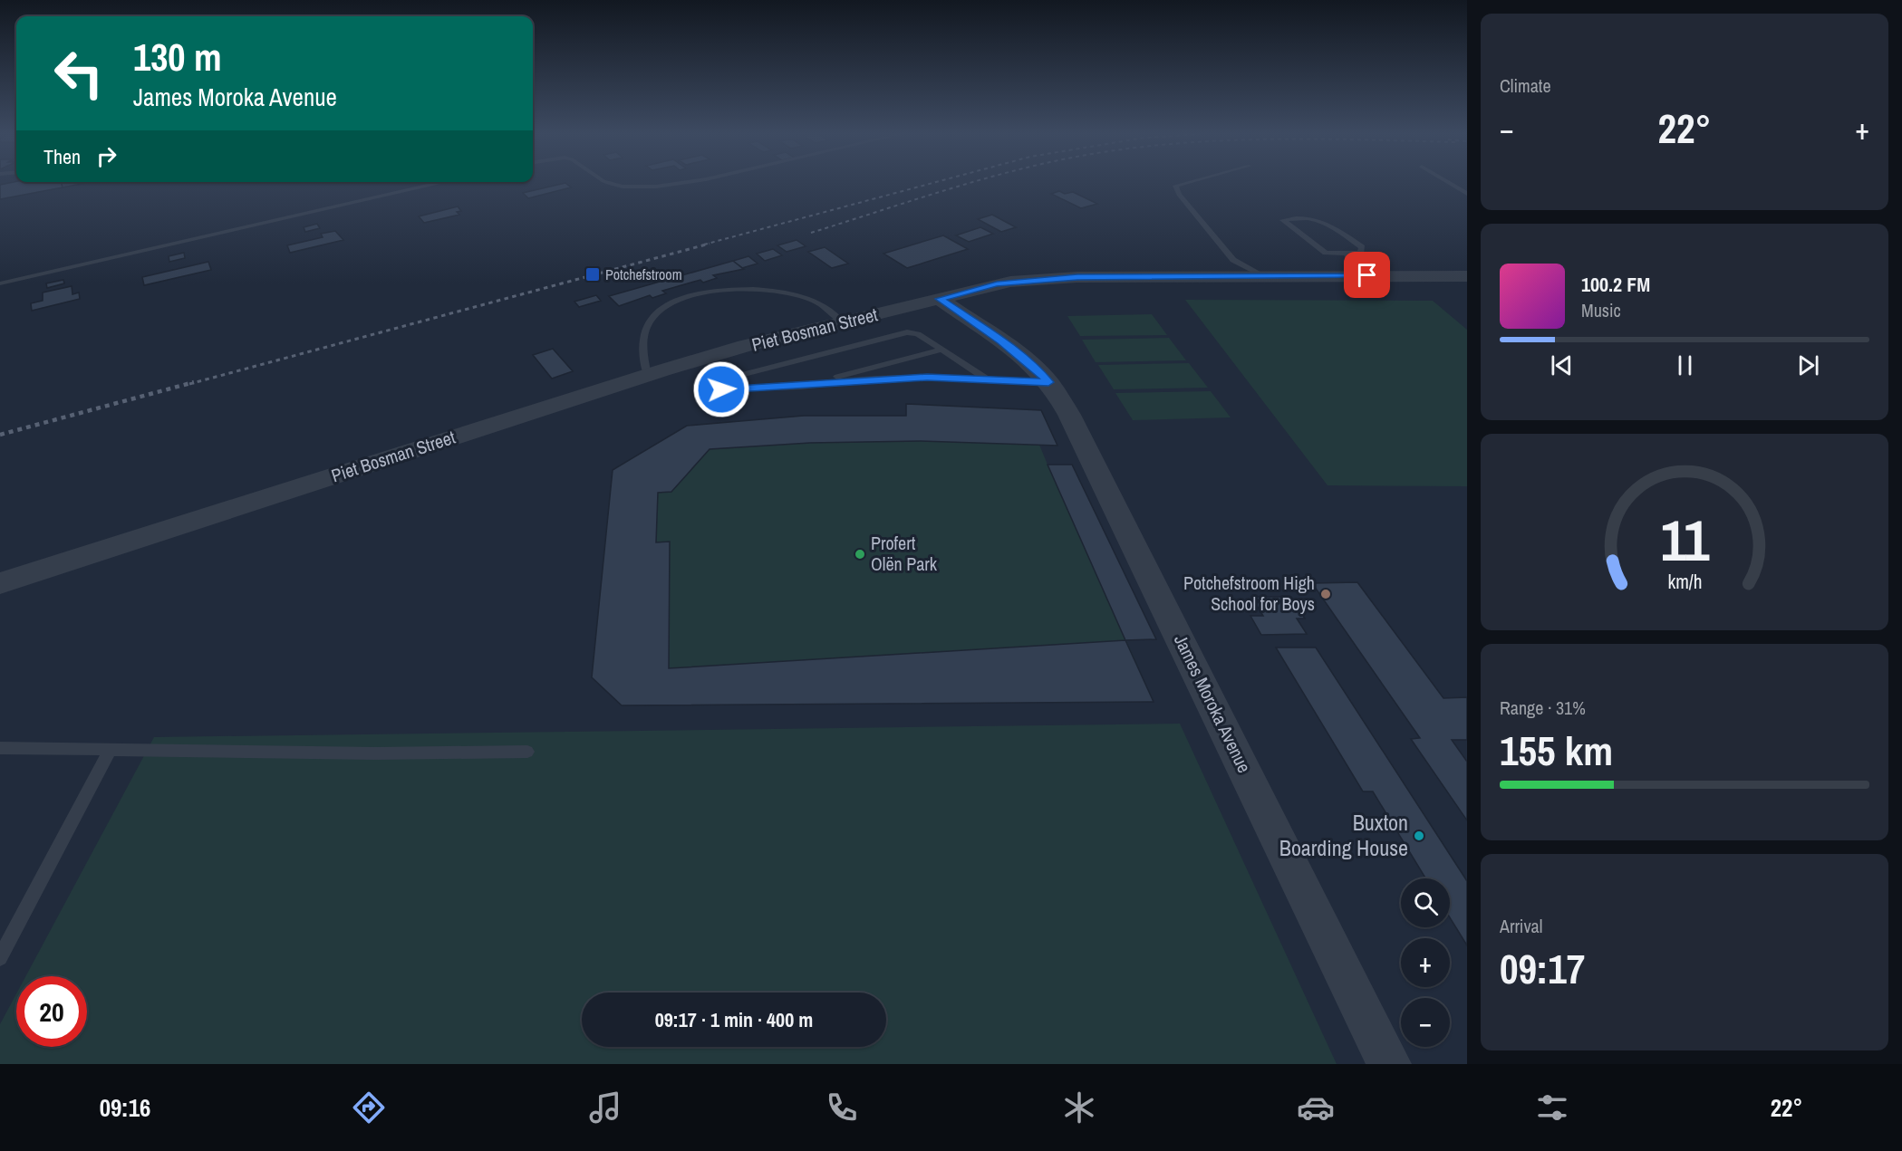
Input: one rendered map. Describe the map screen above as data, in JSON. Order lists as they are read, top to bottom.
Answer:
{
  "streets": {
    "street": ["Piet Bosman Street", "James Moroka Avenue"]
  },
  "crossings": [
    ["Piet Bosman Street", "James Moroka Avenue"]
  ],
  "places": {
    "transit": ["Potchefstroom"],
    "other": ["Profert Olën Park", "Potchefstroom High School for Boys", "Buxton Boarding House"]
  },
  "page": {
    "tile": [
      "Climate",
      ["Range · 31%", "155 km"],
      ["Arrival", "09:17"]
    ],
    "turn": ["130 m", "James Moroka Avenue"],
    "heat": ["−", "22°", "+"],
    "then": "Then",
    "song": ["100.2 FM", "Music"],
    "map_buttons": ["+", "−"],
    "limit": "20",
    "trip": "09:17 · 1 min · 400 m",
    "tabs": ["09:16", "22°"],
    "gauge": ["11", "km/h"]
  }
}
